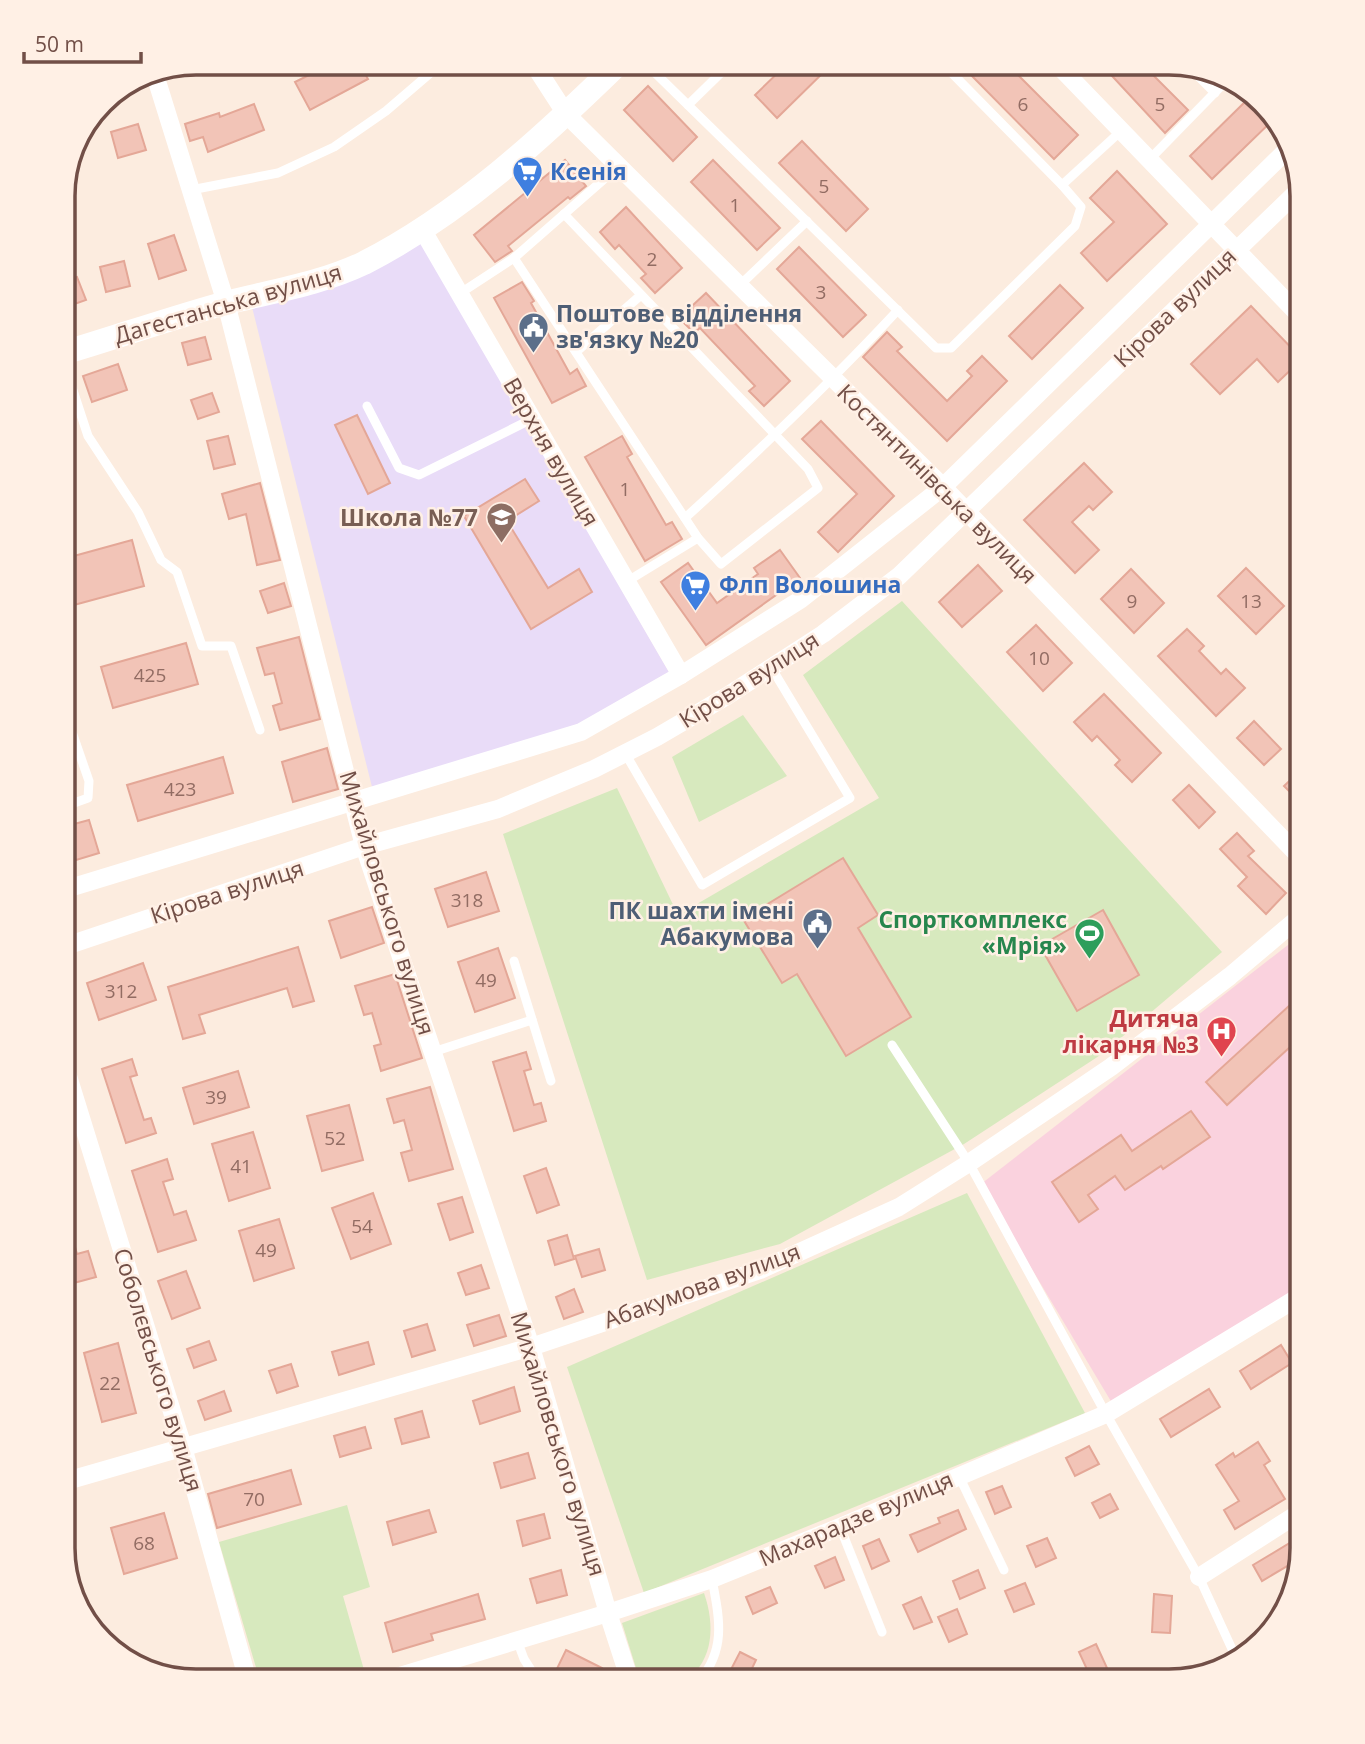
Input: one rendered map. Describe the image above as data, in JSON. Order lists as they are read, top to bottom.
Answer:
{
  "streets": {
    "street": [
      "Дагестанська вулиця",
      "Кірова вулиця",
      "Верхня вулиця",
      "Костянтинівська вулиця",
      "Михайловського вулиця",
      "Абакумова вулиця",
      "Соболєвського вулиця",
      "Махарадзе вулиця"
    ]
  },
  "crossings": [
    ["Дагестанська вулиця", "Верхня вулиця"],
    ["Дагестанська вулиця", "Костянтинівська вулиця"],
    ["Дагестанська вулиця", "Михайловського вулиця"],
    ["Кірова вулиця", "Верхня вулиця"],
    ["Кірова вулиця", "Костянтинівська вулиця"],
    ["Кірова вулиця", "Михайловського вулиця"],
    ["Михайловського вулиця", "Абакумова вулиця"],
    ["Михайловського вулиця", "Махарадзе вулиця"],
    ["Абакумова вулиця", "Соболєвського вулиця"]
  ],
  "places": {
    "supermarket": ["Ксенія", "Флп Волошина"],
    "public building": ["Поштове відділення зв'язку №20", "ПК шахти імені Абакумова"],
    "school or university": ["Школа №77"],
    "sports": ["Спорткомплекс «Мрія»"],
    "hospital": ["Дитяча лікарня №3"]
  },
  "house_numbers": [
    "6",
    "5",
    "5",
    "1",
    "2",
    "3",
    "1",
    "9",
    "13",
    "10",
    "425",
    "423",
    "318",
    "49",
    "312",
    "39",
    "52",
    "41",
    "54",
    "49",
    "22",
    "70",
    "68"
  ],
  "scale_bar": "50 m"
}
